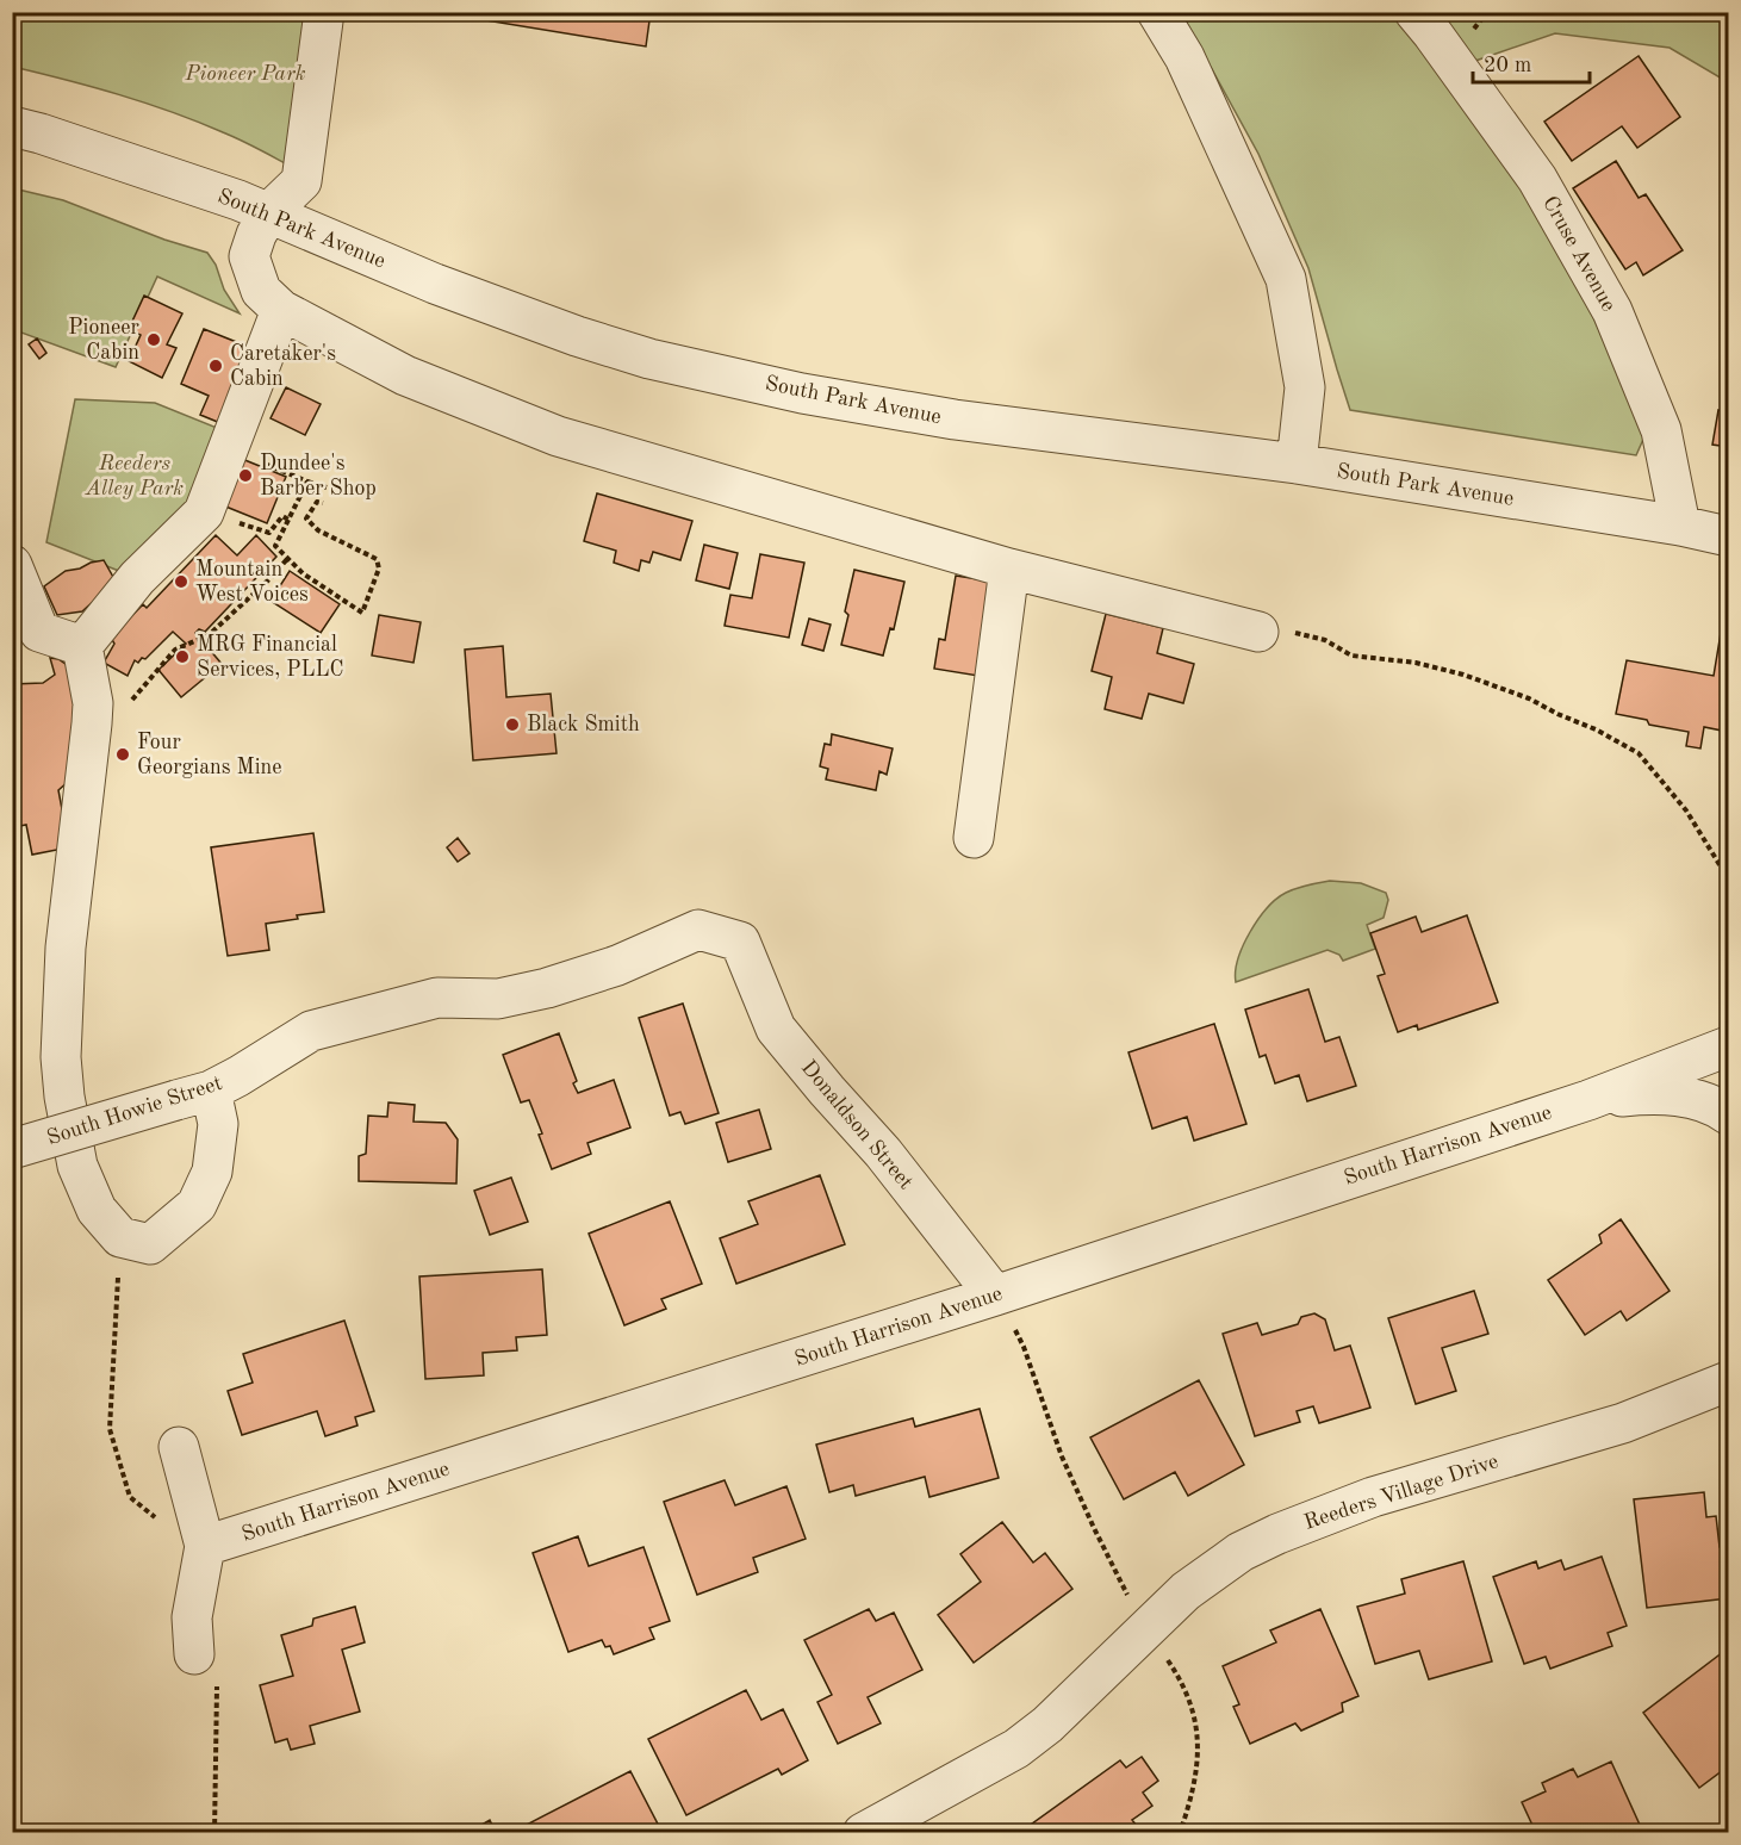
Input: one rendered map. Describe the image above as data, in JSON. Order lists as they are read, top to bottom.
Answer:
{
  "streets": {
    "street": [
      "South Park Avenue",
      "Cruse Avenue",
      "South Howie Street",
      "Donaldson Street",
      "South Harrison Avenue",
      "Reeders Village Drive"
    ]
  },
  "crossings": [
    ["South Park Avenue", "Cruse Avenue"],
    ["South Howie Street", "Donaldson Street"],
    ["Donaldson Street", "South Harrison Avenue"]
  ],
  "parks": ["Pioneer Park", "Reeders Alley Park"],
  "places": [
    "Pioneer Cabin",
    "Caretaker's Cabin",
    "Dundee's Barber Shop",
    "Mountain West Voices",
    "MRG Financial Services, PLLC",
    "Black Smith",
    "Four Georgians Mine"
  ],
  "scale_bar": "20 m"
}
